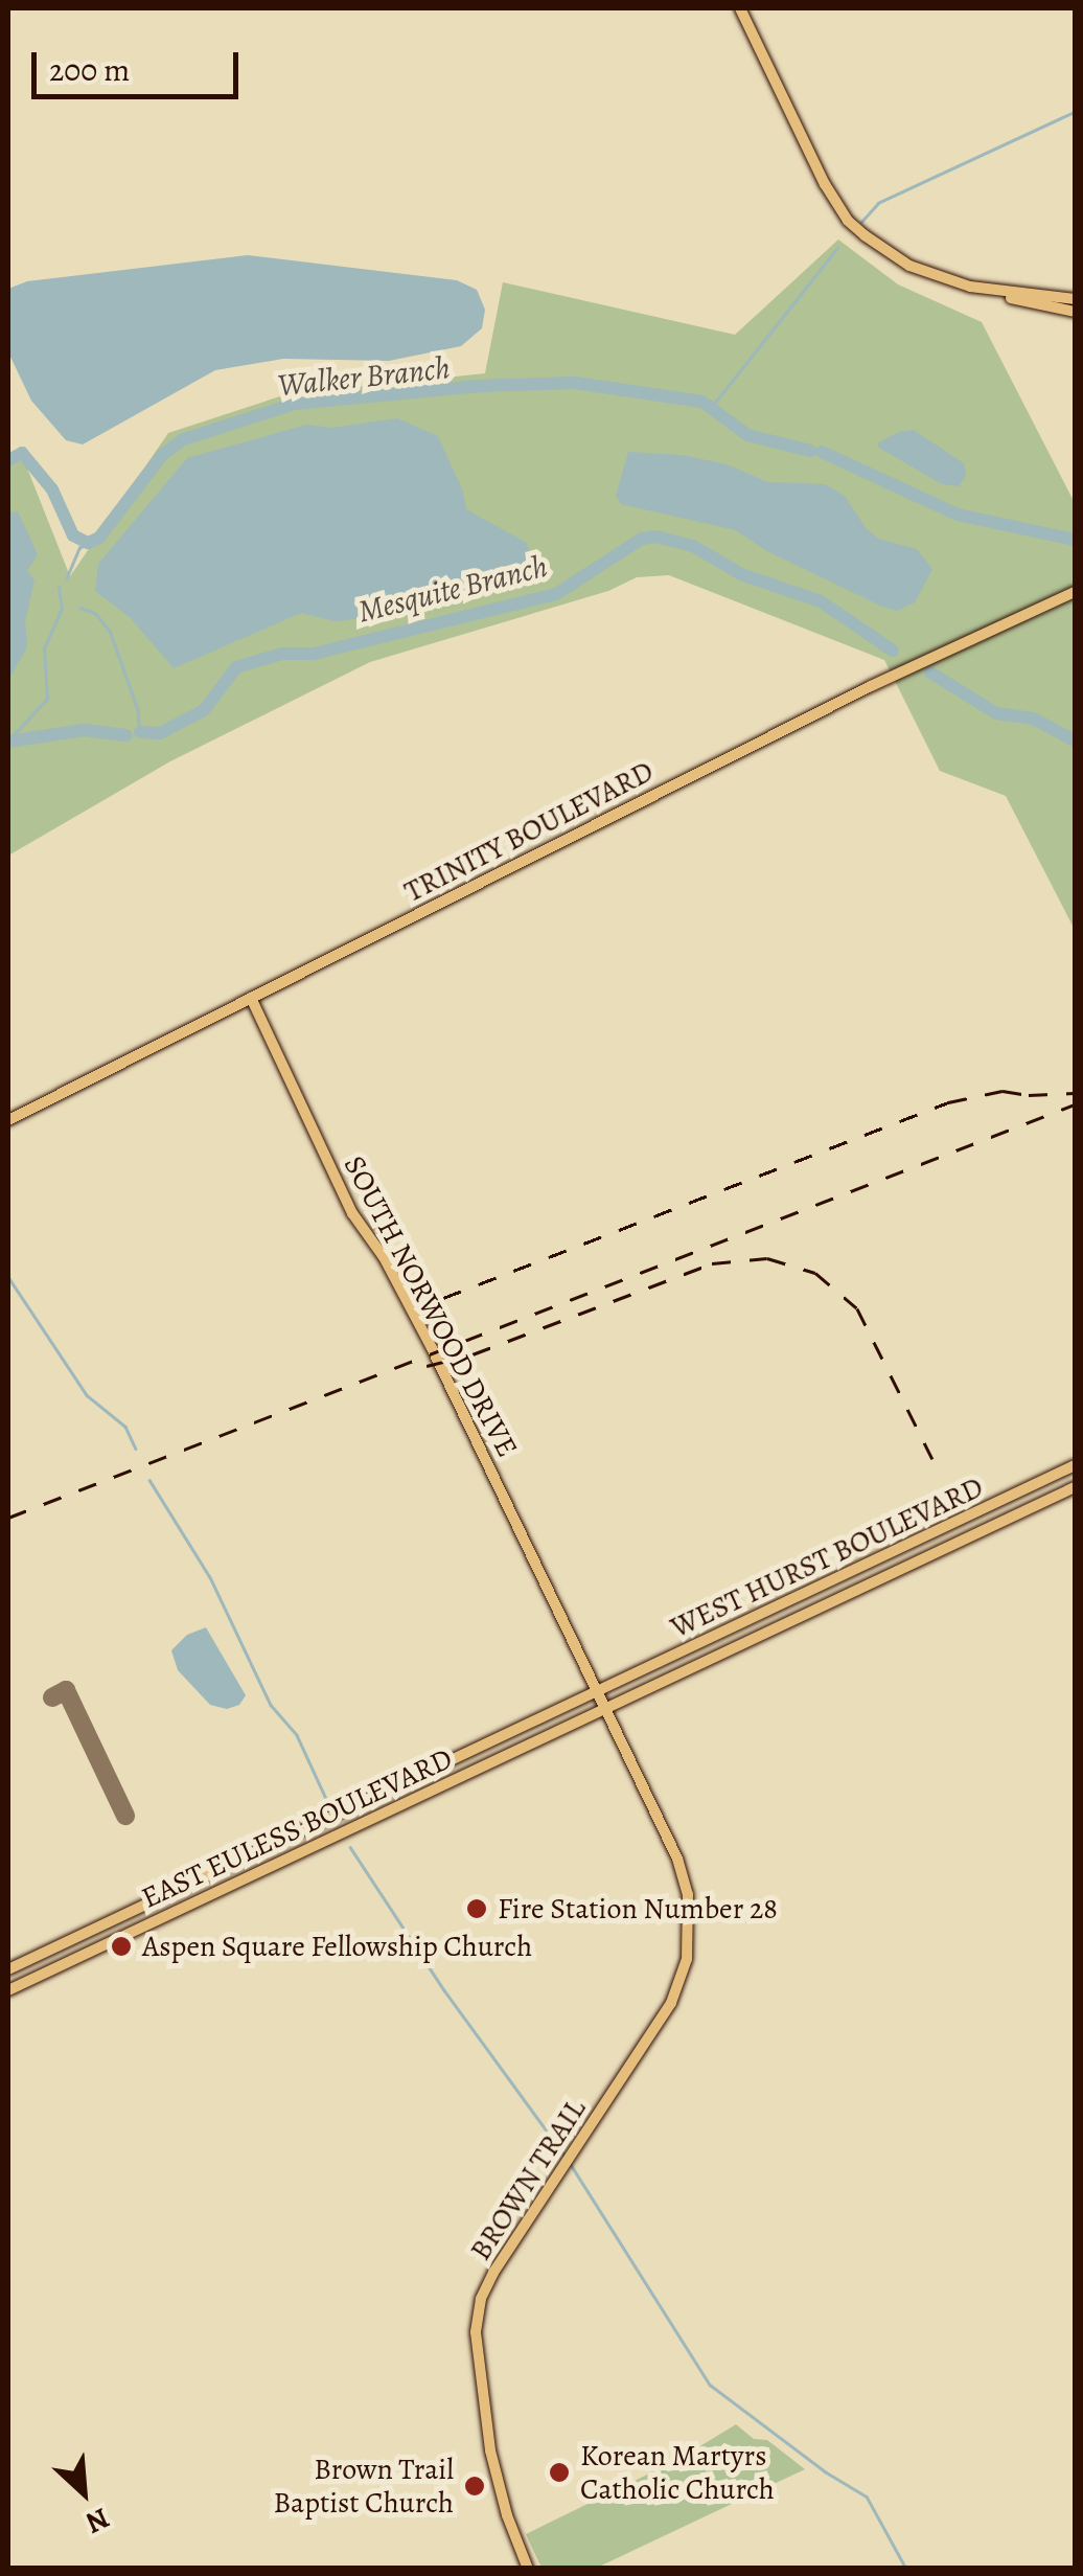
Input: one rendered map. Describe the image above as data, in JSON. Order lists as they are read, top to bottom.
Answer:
{
  "streets": {
    "main road": [
      "TRINITY BOULEVARD",
      "SOUTH NORWOOD DRIVE",
      "WEST HURST BOULEVARD",
      "EAST EULESS BOULEVARD",
      "BROWN TRAIL"
    ]
  },
  "crossings": [
    ["TRINITY BOULEVARD", "SOUTH NORWOOD DRIVE"],
    ["SOUTH NORWOOD DRIVE", "WEST HURST BOULEVARD"],
    ["SOUTH NORWOOD DRIVE", "EAST EULESS BOULEVARD"],
    ["SOUTH NORWOOD DRIVE", "BROWN TRAIL"],
    ["WEST HURST BOULEVARD", "EAST EULESS BOULEVARD"]
  ],
  "water": ["Walker Branch", "Mesquite Branch"],
  "places": [
    "Fire Station Number 28",
    "Aspen Square Fellowship Church",
    "Korean Martyrs Catholic Church",
    "Brown Trail Baptist Church"
  ],
  "scale_bar": "200 m",
  "north": "bottom right"
}
